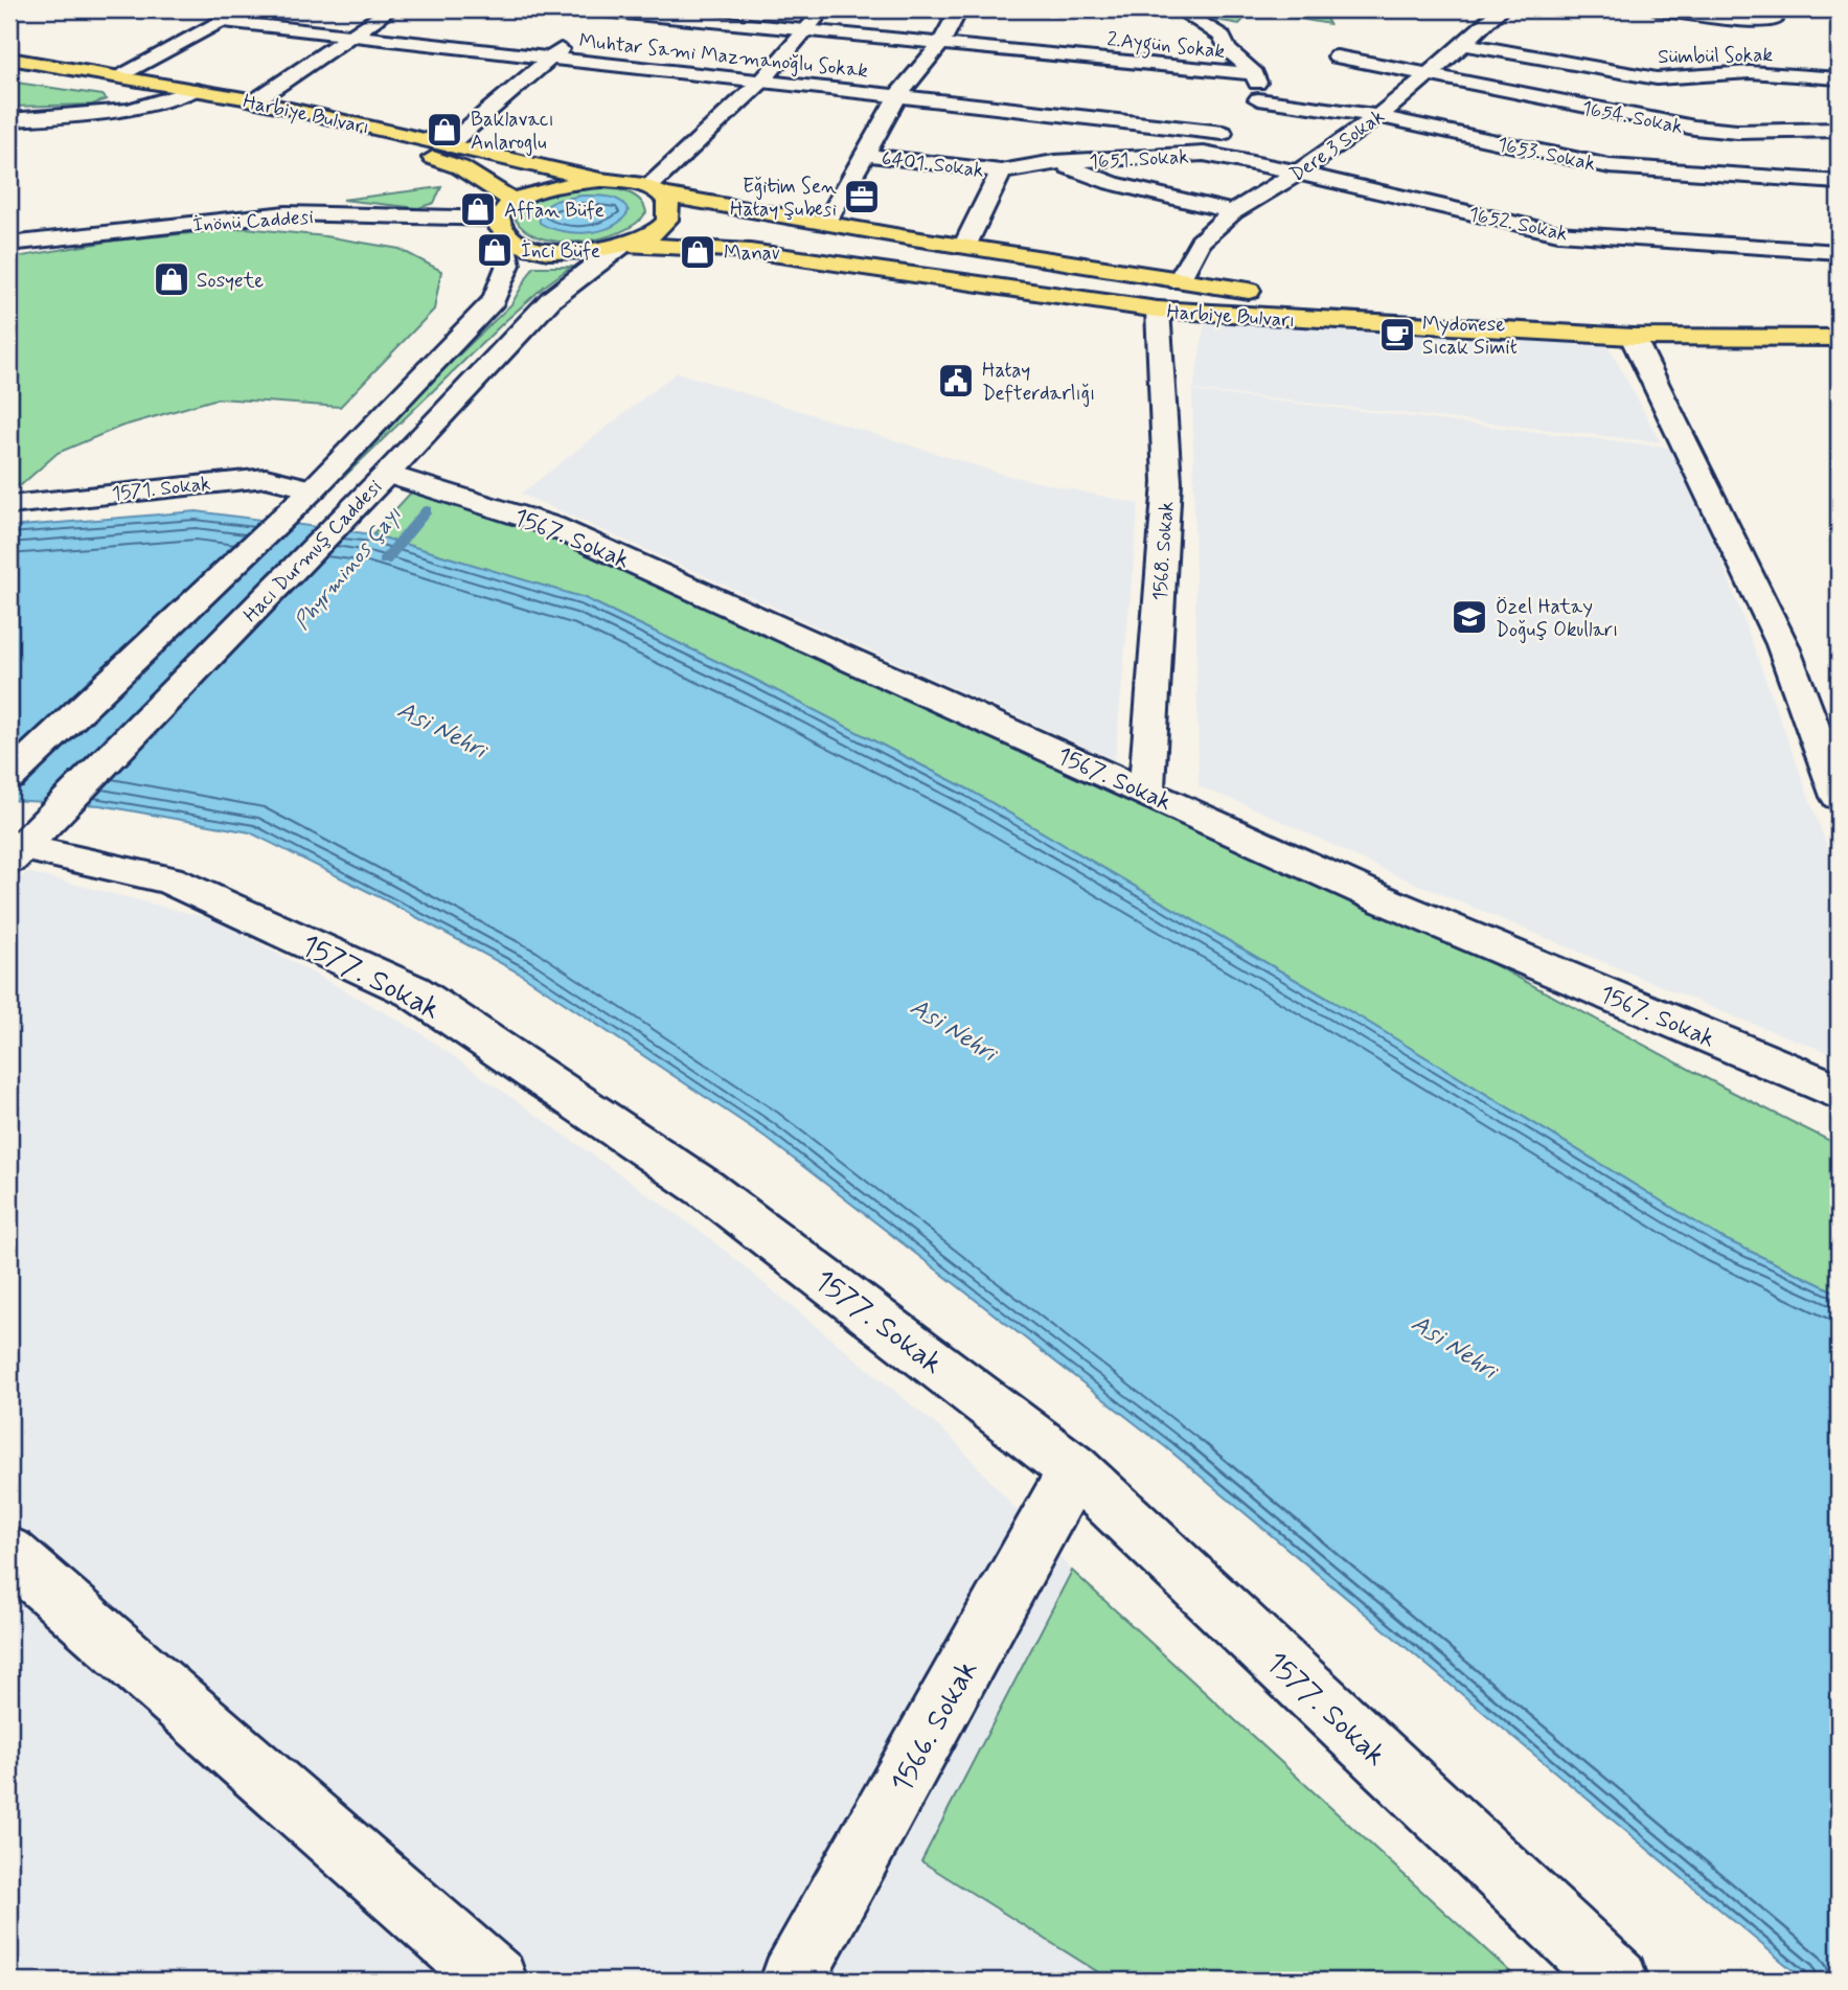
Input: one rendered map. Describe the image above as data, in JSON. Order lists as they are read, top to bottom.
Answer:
{
  "streets": {
    "main road": ["Harbiye Bulvarı"],
    "street": [
      "2.Aygün Sokak",
      "Muhtar Sami Mazmanoğlu Sokak",
      "Sümbül Sokak",
      "1654. Sokak",
      "Dere 3 Sokak",
      "1653. Sokak",
      "1651. Sokak",
      "6401. Sokak",
      "İnönü Caddesi",
      "1652. Sokak",
      "1571. Sokak",
      "1567. Sokak",
      "Hacı Durmuş Caddesi",
      "1568. Sokak",
      "1577. Sokak",
      "1566. Sokak"
    ]
  },
  "crossings": [
    ["Muhtar Sami Mazmanoğlu Sokak", "1651. Sokak"],
    ["Sümbül Sokak", "Dere 3 Sokak"],
    ["Harbiye Bulvarı", "Dere 3 Sokak"],
    ["Harbiye Bulvarı", "İnönü Caddesi"],
    ["Harbiye Bulvarı", "Hacı Durmuş Caddesi"],
    ["Harbiye Bulvarı", "1568. Sokak"],
    ["1654. Sokak", "Dere 3 Sokak"],
    ["Dere 3 Sokak", "1653. Sokak"],
    ["Dere 3 Sokak", "1652. Sokak"],
    ["1653. Sokak", "1651. Sokak"],
    ["1651. Sokak", "6401. Sokak"],
    ["1651. Sokak", "1652. Sokak"],
    ["İnönü Caddesi", "Hacı Durmuş Caddesi"],
    ["1571. Sokak", "Hacı Durmuş Caddesi"],
    ["1567. Sokak", "Hacı Durmuş Caddesi"],
    ["1567. Sokak", "1568. Sokak"],
    ["Hacı Durmuş Caddesi", "1577. Sokak"],
    ["1577. Sokak", "1566. Sokak"]
  ],
  "water": ["Phyrminos Çayı", "Asi Nehri"],
  "places": {
    "shop": [
      "Baklavacı Anlaroglu",
      "Affan Büfe",
      "İnci Büfe",
      "Manav",
      "Sosyete"
    ],
    "office": ["Eğitim Sen Hatay Şubesi"],
    "cafe": ["Mydonese Sıcak Simit"],
    "public building": ["Hatay Defterdarlığı"],
    "school or university": ["Özel Hatay Doğuş Okulları"]
  }
}
